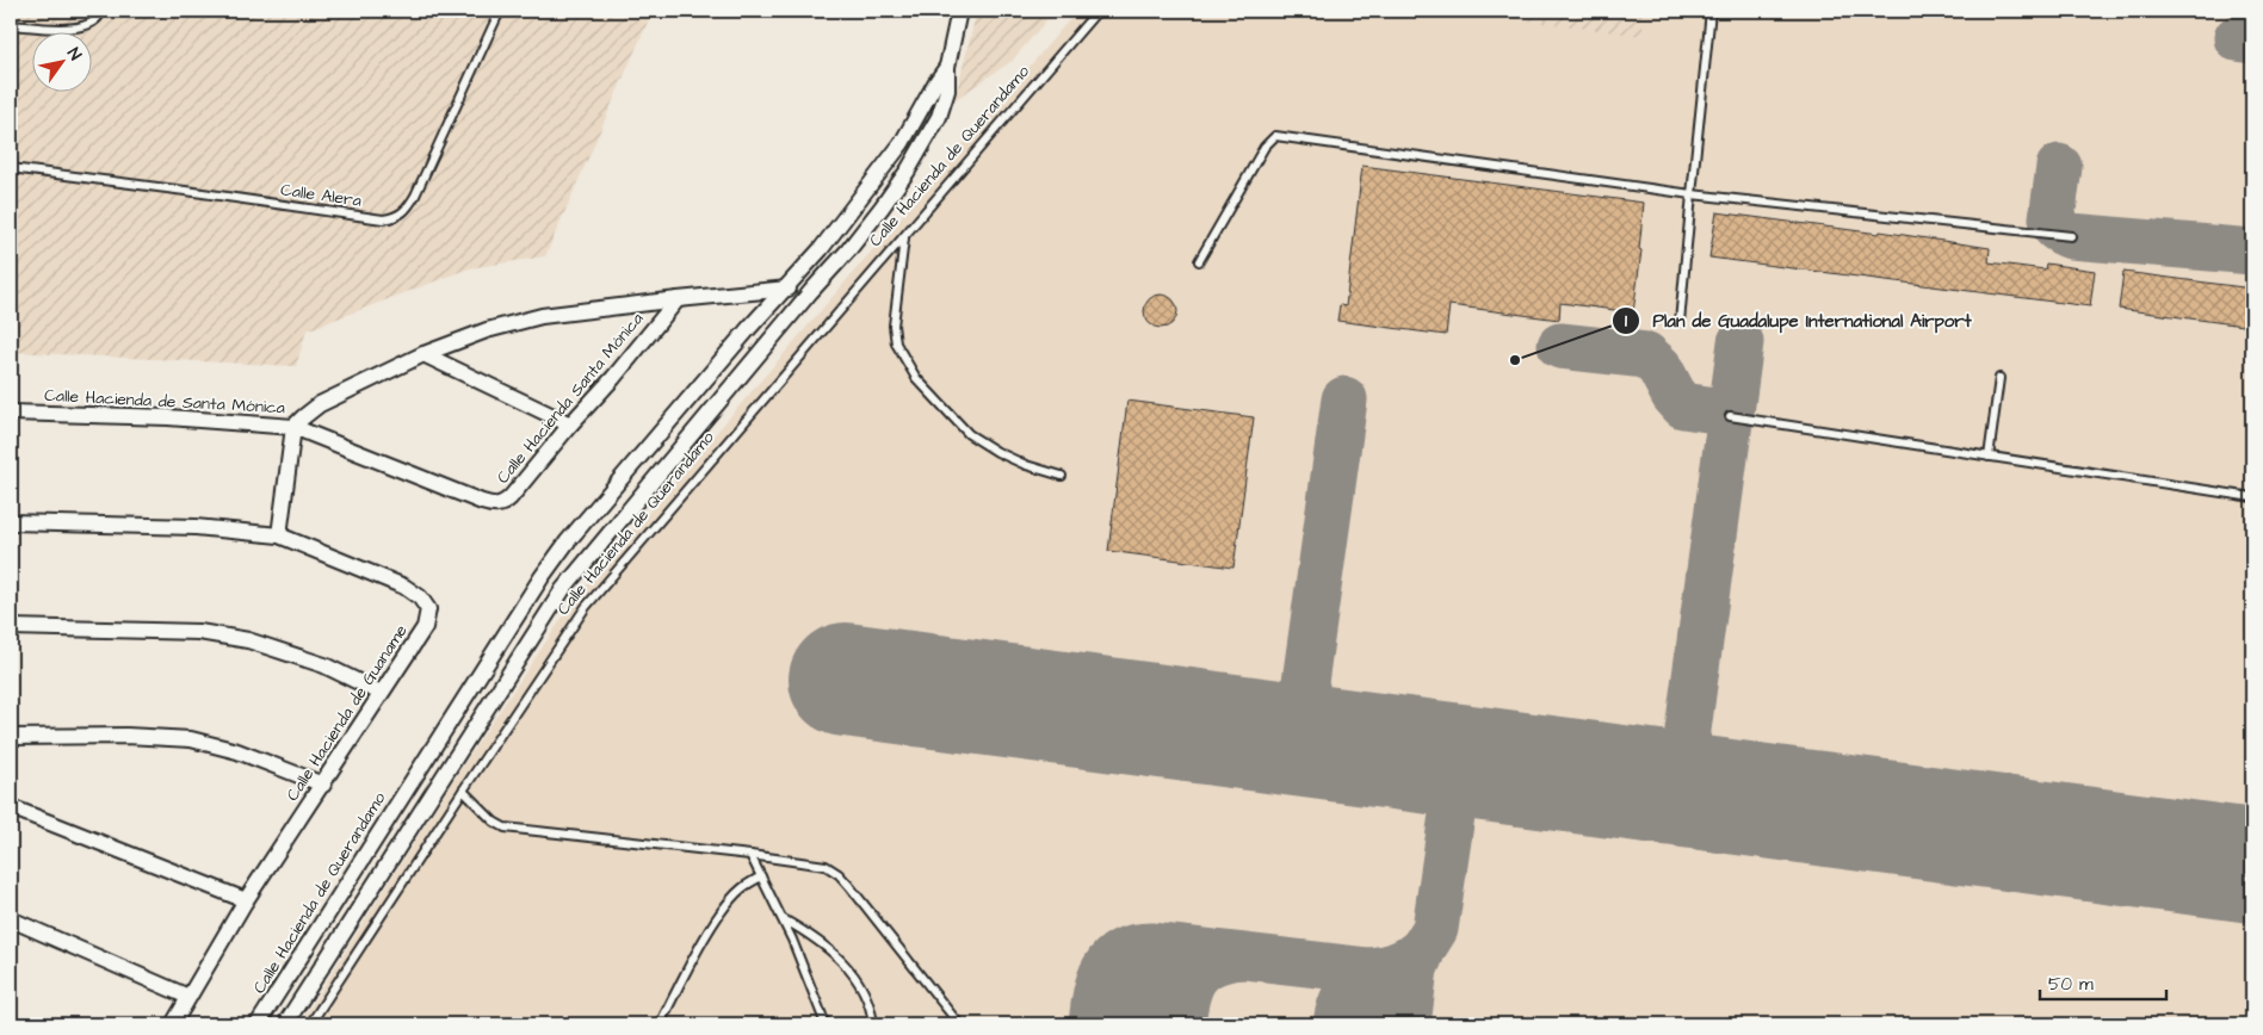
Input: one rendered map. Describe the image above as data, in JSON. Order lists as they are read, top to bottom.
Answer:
{
  "streets": {
    "street": [
      "Calle Hacienda de Querandamo",
      "Calle Hacienda Santa Mónica",
      "Calle Hacienda de Santa Mónica",
      "Calle Hacienda de Guaname"
    ],
    "lane": ["Calle Alera"]
  },
  "crossings": [
    ["Calle Hacienda Santa Mónica", "Calle Hacienda de Santa Mónica"]
  ],
  "places": ["Plan de Guadalupe International Airport"],
  "scale_bar": "50 m",
  "north": "top right"
}
